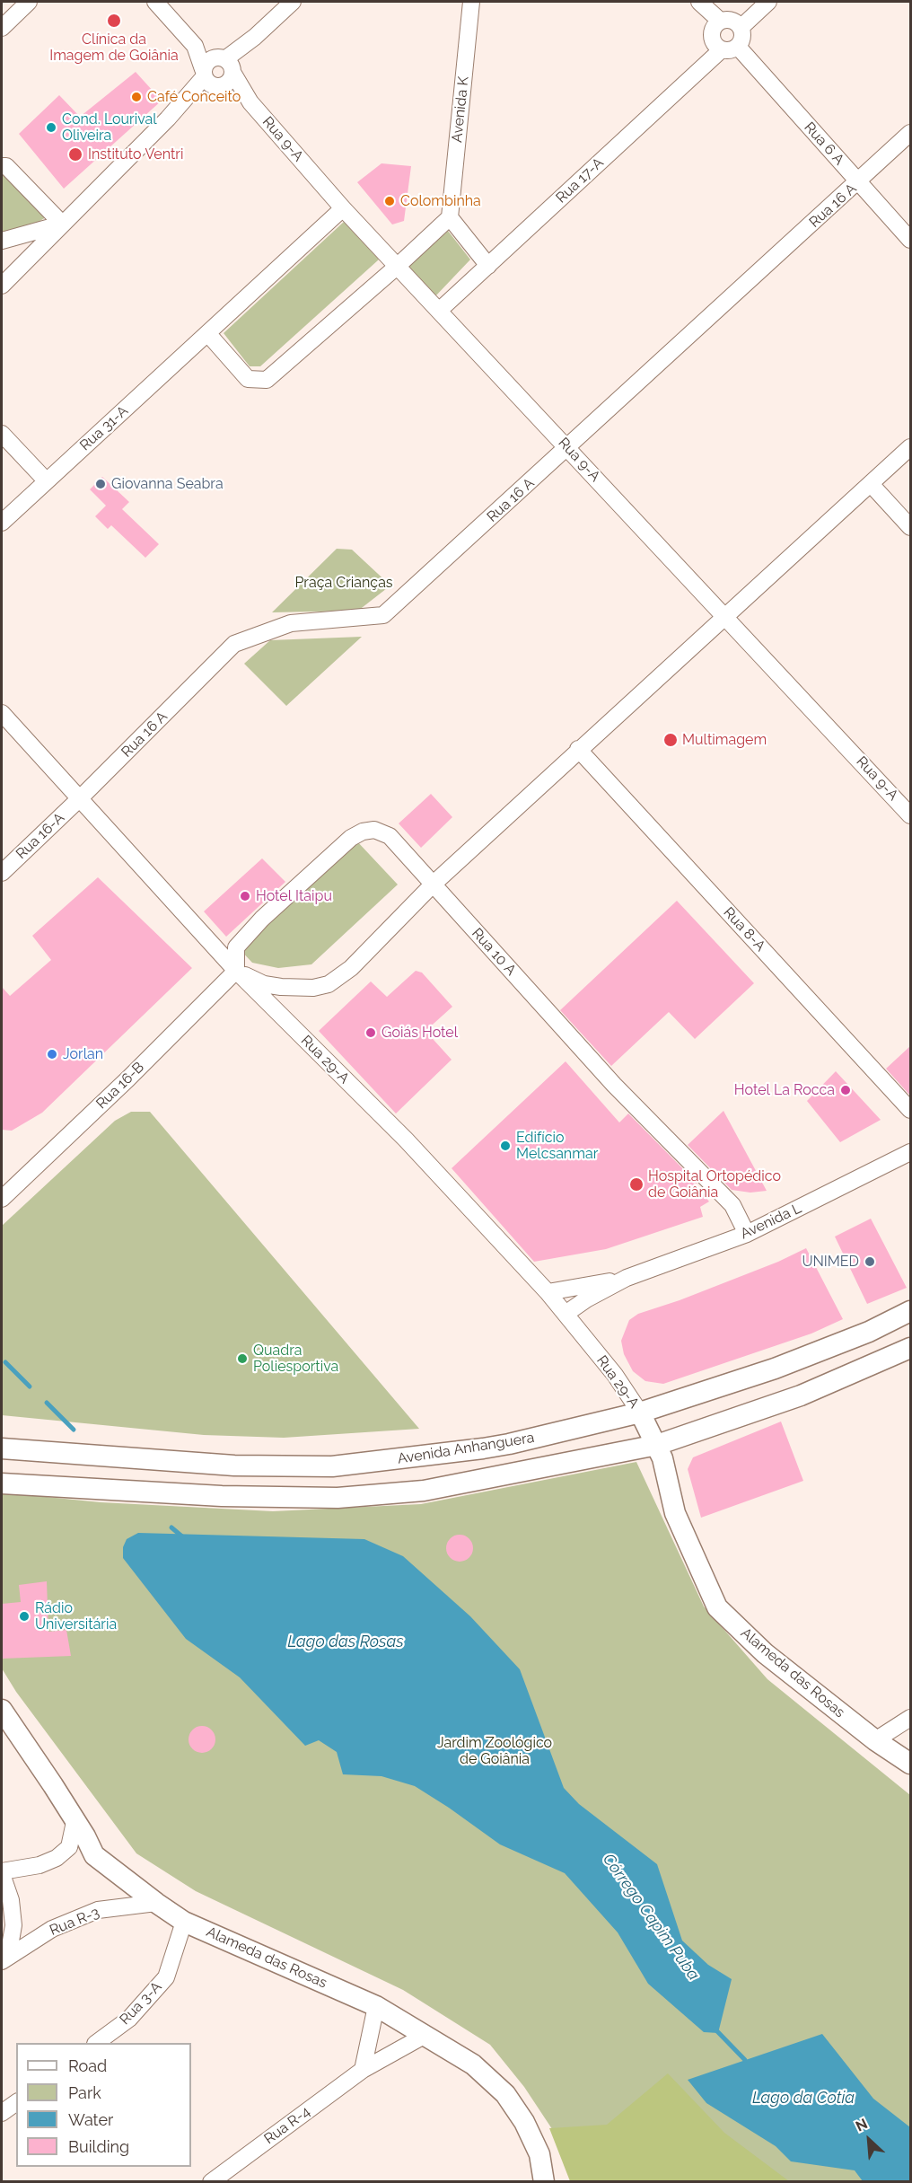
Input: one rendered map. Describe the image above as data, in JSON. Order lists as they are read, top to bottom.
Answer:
{
  "streets": {
    "main road": ["Avenida Anhanguera", "Alameda das Rosas"],
    "street": [
      "Avenida K",
      "Rua 9-A",
      "Rua 6 A",
      "Rua 17-A",
      "Rua 16 A",
      "Rua 31-A",
      "Rua 16-A",
      "Rua 8-A",
      "Rua 10 A",
      "Rua 29-A",
      "Rua 16-B",
      "Avenida L",
      "Rua R-3",
      "Rua 3-A",
      "Rua R-4"
    ]
  },
  "crossings": [
    ["Rua 9-A", "Rua 17-A"],
    ["Rua 9-A", "Rua 16 A"],
    ["Rua 9-A", "Rua 31-A"],
    ["Rua 6 A", "Rua 17-A"],
    ["Rua 6 A", "Rua 16 A"],
    ["Rua 16 A", "Rua 16-A"],
    ["Rua 16 A", "Rua 29-A"],
    ["Rua 16-A", "Rua 29-A"],
    ["Rua 10 A", "Rua 29-A"],
    ["Rua 10 A", "Rua 16-B"],
    ["Rua 10 A", "Avenida L"],
    ["Rua 29-A", "Rua 16-B"],
    ["Rua 29-A", "Avenida L"],
    ["Rua 29-A", "Avenida Anhanguera"],
    ["Rua 29-A", "Alameda das Rosas"],
    ["Avenida Anhanguera", "Alameda das Rosas"],
    ["Alameda das Rosas", "Rua R-3"],
    ["Alameda das Rosas", "Rua 3-A"],
    ["Alameda das Rosas", "Rua R-4"]
  ],
  "water": ["Lago das Rosas", "Córrego Capim Puba", "Lago da Cotia"],
  "parks": ["Praça Crianças", "Jardim Zoológico de Goiânia"],
  "places": [
    "Clínica da Imagem de Goiânia",
    "Café Conceito",
    "Cond. Lourival Oliveira",
    "Instituto Ventri",
    "Colombinha",
    "Giovanna Seabra",
    "Multimagem",
    "Hotel Itaipu",
    "Goiás Hotel",
    "Jorlan",
    "Hotel La Rocca",
    "Edifício Melcsanmar",
    "Hospital Ortopédico de Goiânia",
    "UNIMED",
    "Quadra Poliesportiva",
    "Rádio Universitária"
  ],
  "legend": [
    "Road",
    "Park",
    "Water",
    "Building"
  ],
  "north": "top left"
}
